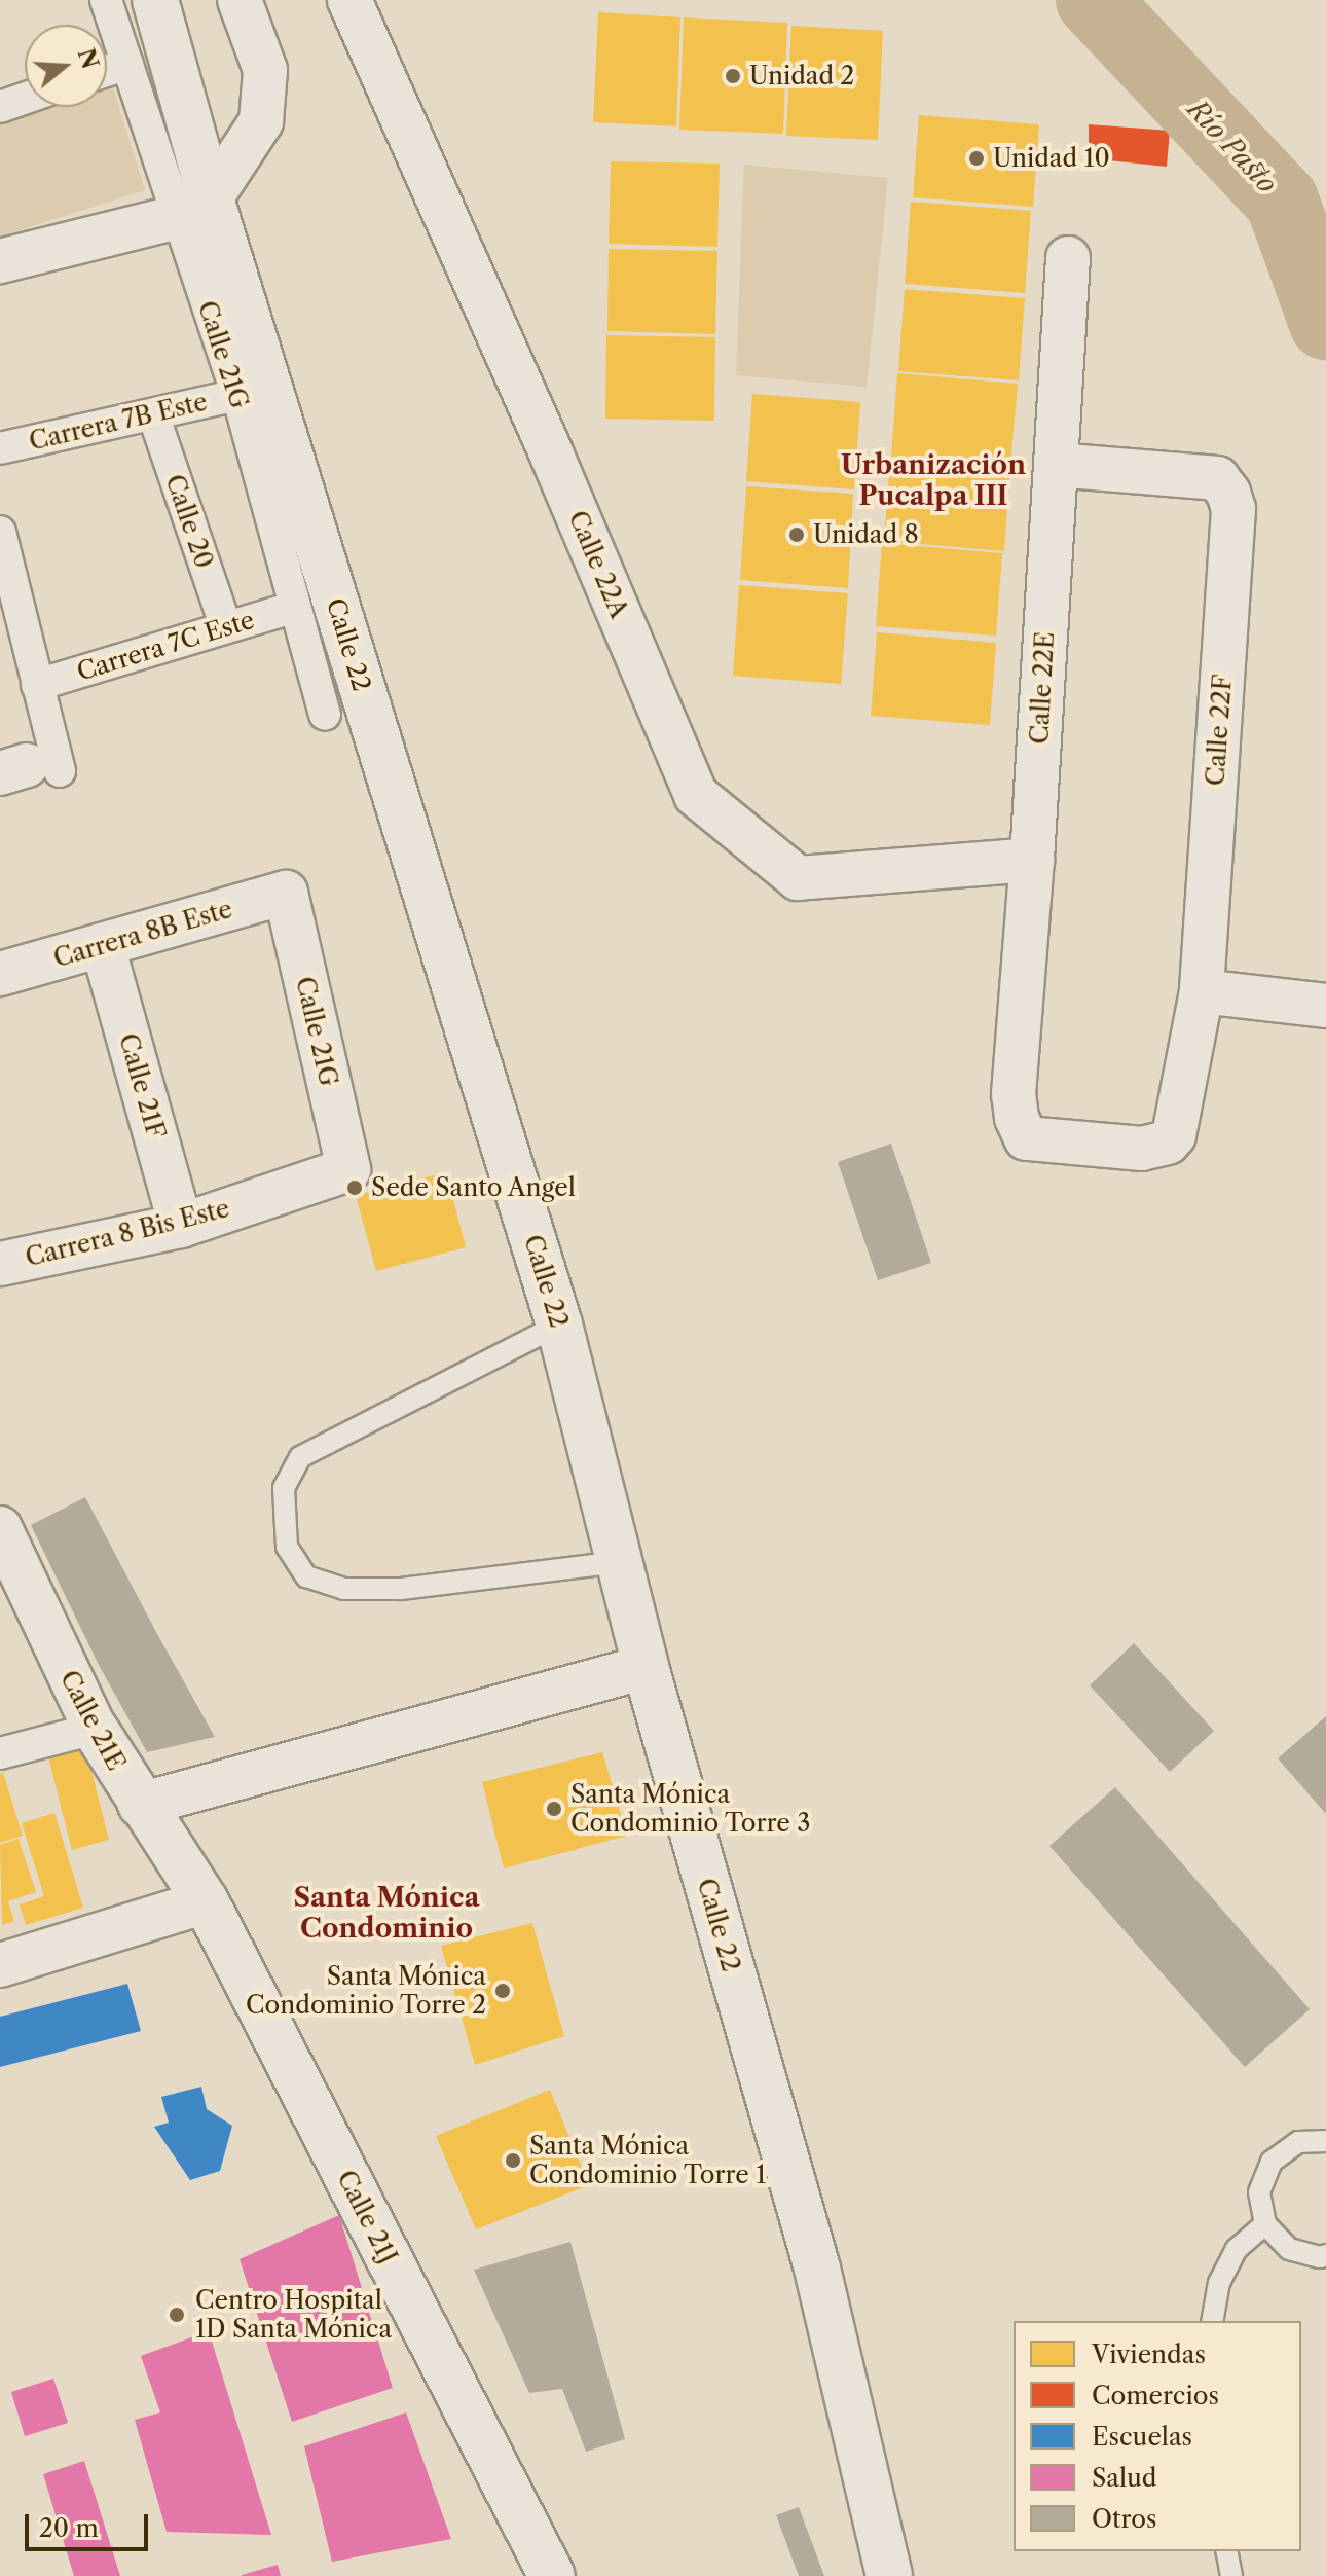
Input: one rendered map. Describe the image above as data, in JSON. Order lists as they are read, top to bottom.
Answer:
{
  "streets": {
    "main road": ["Calle 22", "Calle 21E", "Calle 21J"],
    "street": [
      "Calle 21G",
      "Carrera 7B Este",
      "Calle 20",
      "Calle 22A",
      "Carrera 7C Este",
      "Calle 22E",
      "Calle 22F",
      "Carrera 8B Este",
      "Calle 21F",
      "Carrera 8 Bis Este"
    ]
  },
  "crossings": [
    ["Calle 21G", "Carrera 7B Este"],
    ["Calle 21G", "Calle 22"],
    ["Calle 21G", "Carrera 7C Este"],
    ["Calle 21G", "Carrera 8B Este"],
    ["Calle 21G", "Carrera 8 Bis Este"],
    ["Carrera 7B Este", "Calle 20"],
    ["Calle 20", "Carrera 7C Este"],
    ["Calle 22A", "Calle 22E"],
    ["Calle 22E", "Calle 22F"],
    ["Carrera 8B Este", "Calle 21F"],
    ["Calle 21F", "Carrera 8 Bis Este"],
    ["Calle 21E", "Calle 21J"]
  ],
  "districts": ["Urbanización Pucalpa III", "Santa Mónica Condominio"],
  "water": ["Río Pasto"],
  "places": [
    "Unidad 2",
    "Unidad 10",
    "Unidad 8",
    "Sede Santo Angel",
    "Santa Mónica Condominio Torre 3",
    "Santa Mónica Condominio Torre 2",
    "Santa Mónica Condominio Torre 1",
    "Centro Hospital 1D Santa Mónica"
  ],
  "legend": [
    "Viviendas",
    "Comercios",
    "Escuelas",
    "Salud",
    "Otros"
  ],
  "scale_bar": "20 m",
  "north": "right"
}
